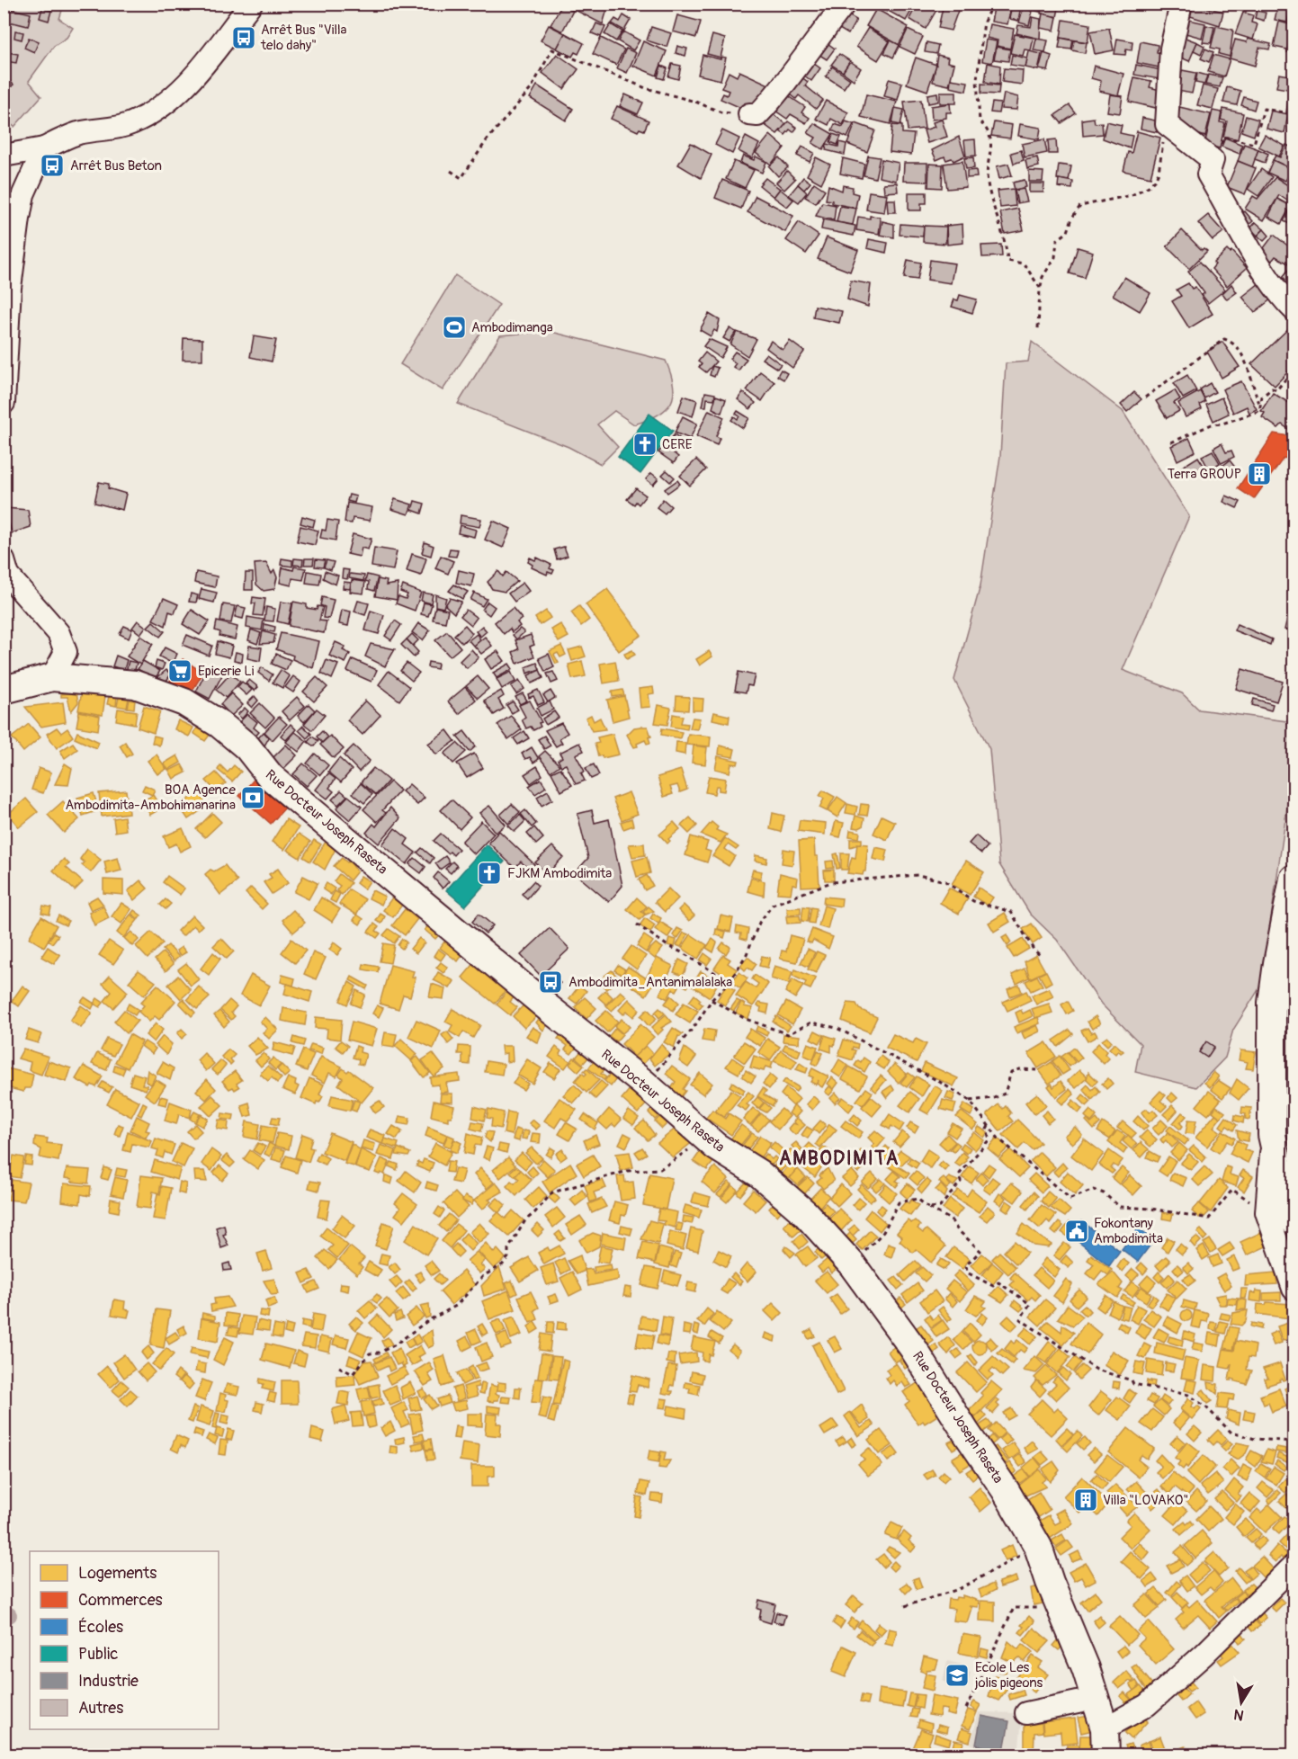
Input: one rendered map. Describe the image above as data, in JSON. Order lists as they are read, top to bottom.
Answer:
{
  "streets": {
    "main road": ["Rue Docteur Joseph Raseta"]
  },
  "districts": ["AMBODIMITA"],
  "places": {
    "bus stop": ["Arrêt Bus \"Villa telo dahy\"", "Arrêt Bus Beton", "Ambodimita_Antanimalalaka"],
    "sports": ["Ambodimanga"],
    "church": ["CERE", "FJKM Ambodimita"],
    "building": ["Terra GROUP", "Villa \"LOVAKO\""],
    "supermarket": ["Epicerie Li"],
    "bank": ["BOA Agence Ambodimita-Ambohimanarina"],
    "public building": ["Fokontany Ambodimita"],
    "school or university": ["Ecole Les jolis pigeons"]
  },
  "legend": [
    "Logements",
    "Commerces",
    "Écoles",
    "Public",
    "Industrie",
    "Autres"
  ],
  "north": "bottom"
}
